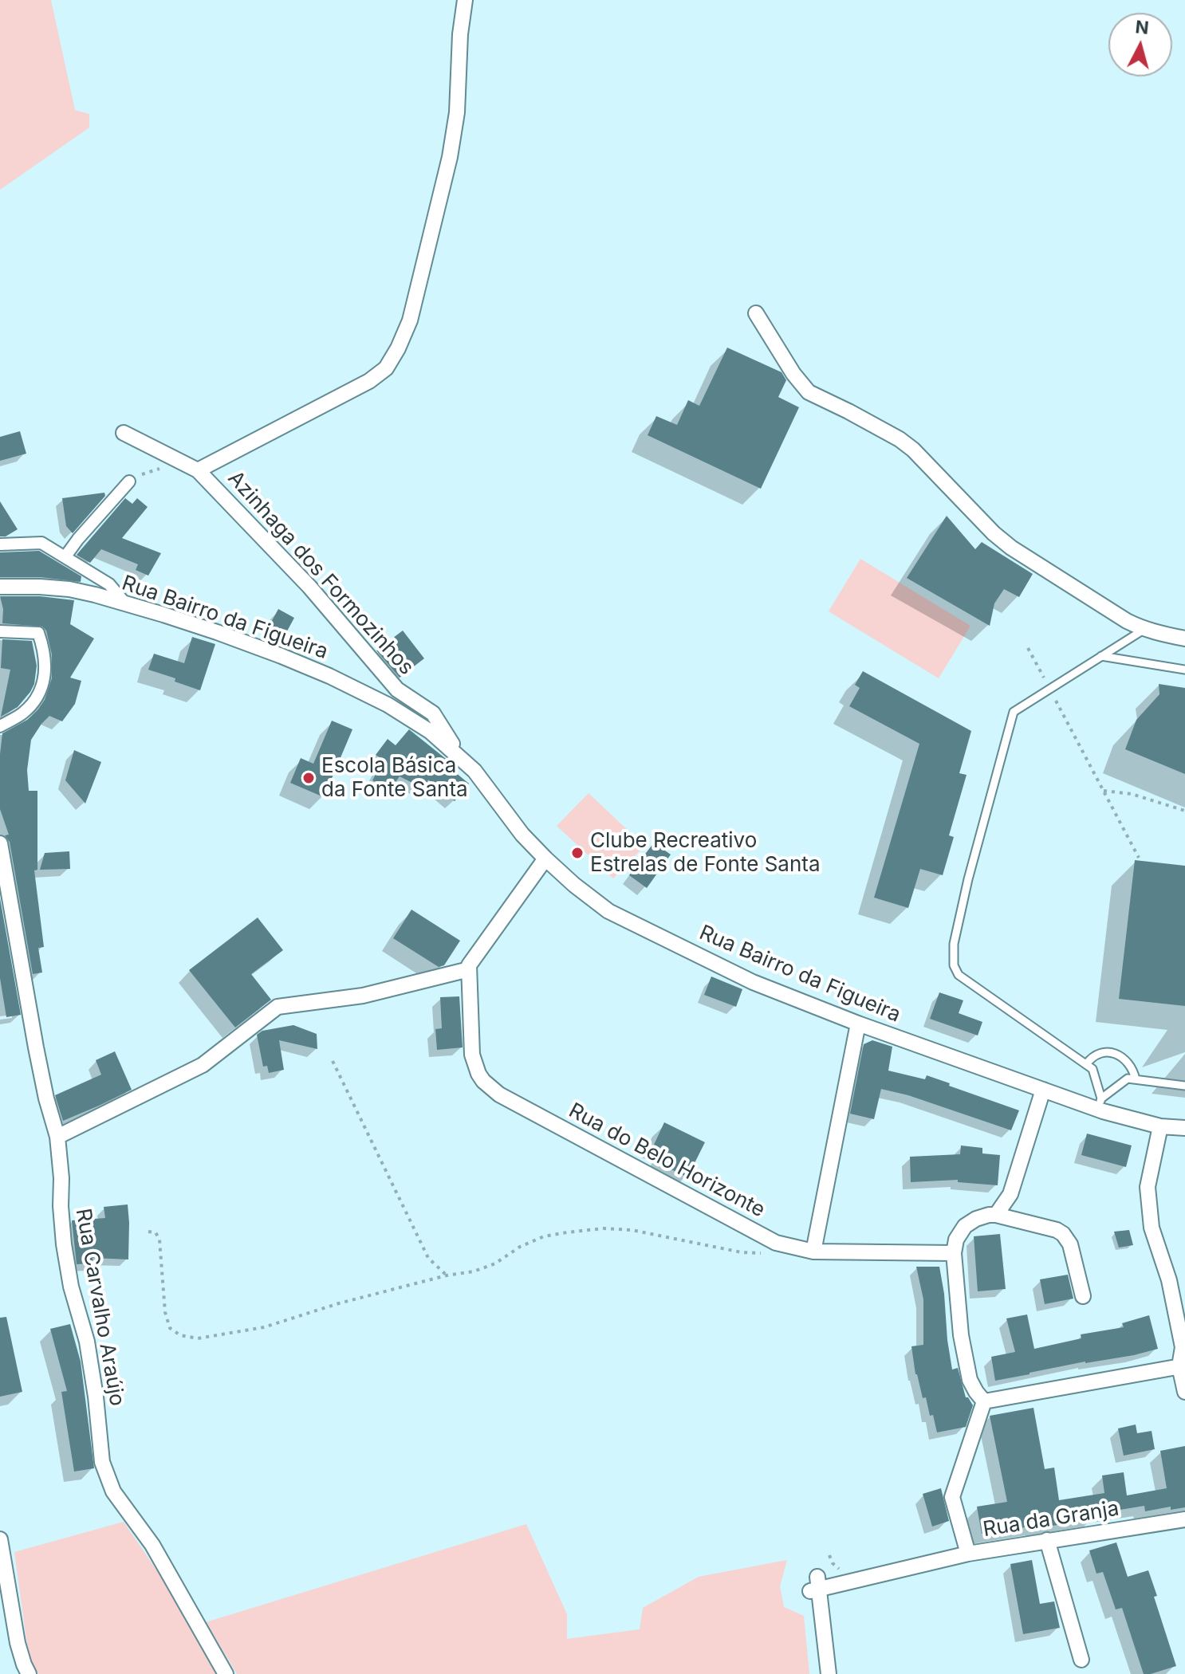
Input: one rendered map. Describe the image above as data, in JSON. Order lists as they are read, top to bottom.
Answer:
{
  "streets": {
    "street": [
      "Azinhaga dos Formozinhos",
      "Rua Bairro da Figueira",
      "Rua do Belo Horizonte",
      "Rua Carvalho Araújo",
      "Rua da Granja"
    ]
  },
  "crossings": [
    ["Azinhaga dos Formozinhos", "Rua Bairro da Figueira"]
  ],
  "places": ["Escola Básica da Fonte Santa", "Clube Recreativo Estrelas de Fonte Santa"],
  "north": "top"
}
